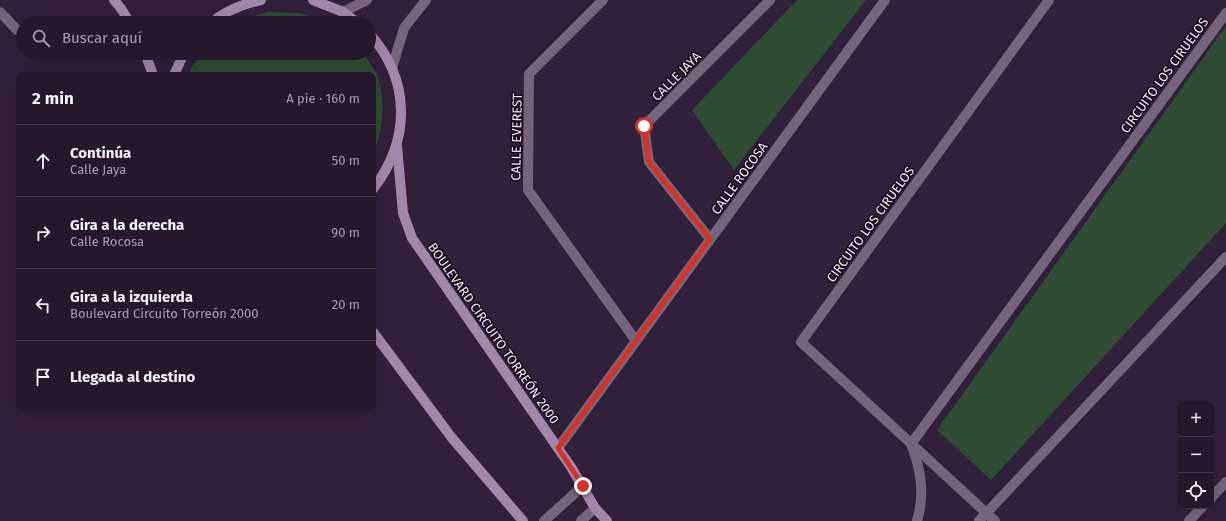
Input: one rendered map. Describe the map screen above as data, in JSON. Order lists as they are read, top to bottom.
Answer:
{
  "streets": {
    "main road": ["BOULEVARD CIRCUITO TORREÓN 2000"],
    "street": [
      "CIRCUITO LOS CIRUELOS",
      "CALLE JAYA",
      "CALLE EVEREST",
      "CALLE ROCOSA"
    ]
  },
  "crossings": [
    ["CALLE JAYA", "CALLE ROCOSA"],
    ["CALLE EVEREST", "CALLE ROCOSA"],
    ["CALLE ROCOSA", "BOULEVARD CIRCUITO TORREÓN 2000"]
  ],
  "page": {
    "search": "Buscar aquí",
    "heading": ["2 min", "A pie · 160 m"],
    "list": [
      ["Continúa", "Calle Jaya", "50 m"],
      ["Gira a la derecha", "Calle Rocosa", "90 m"],
      ["Gira a la izquierda", "Boulevard Circuito Torreón 2000", "20 m"],
      "Llegada al destino"
    ],
    "map_buttons": ["+", "−"]
  }
}
